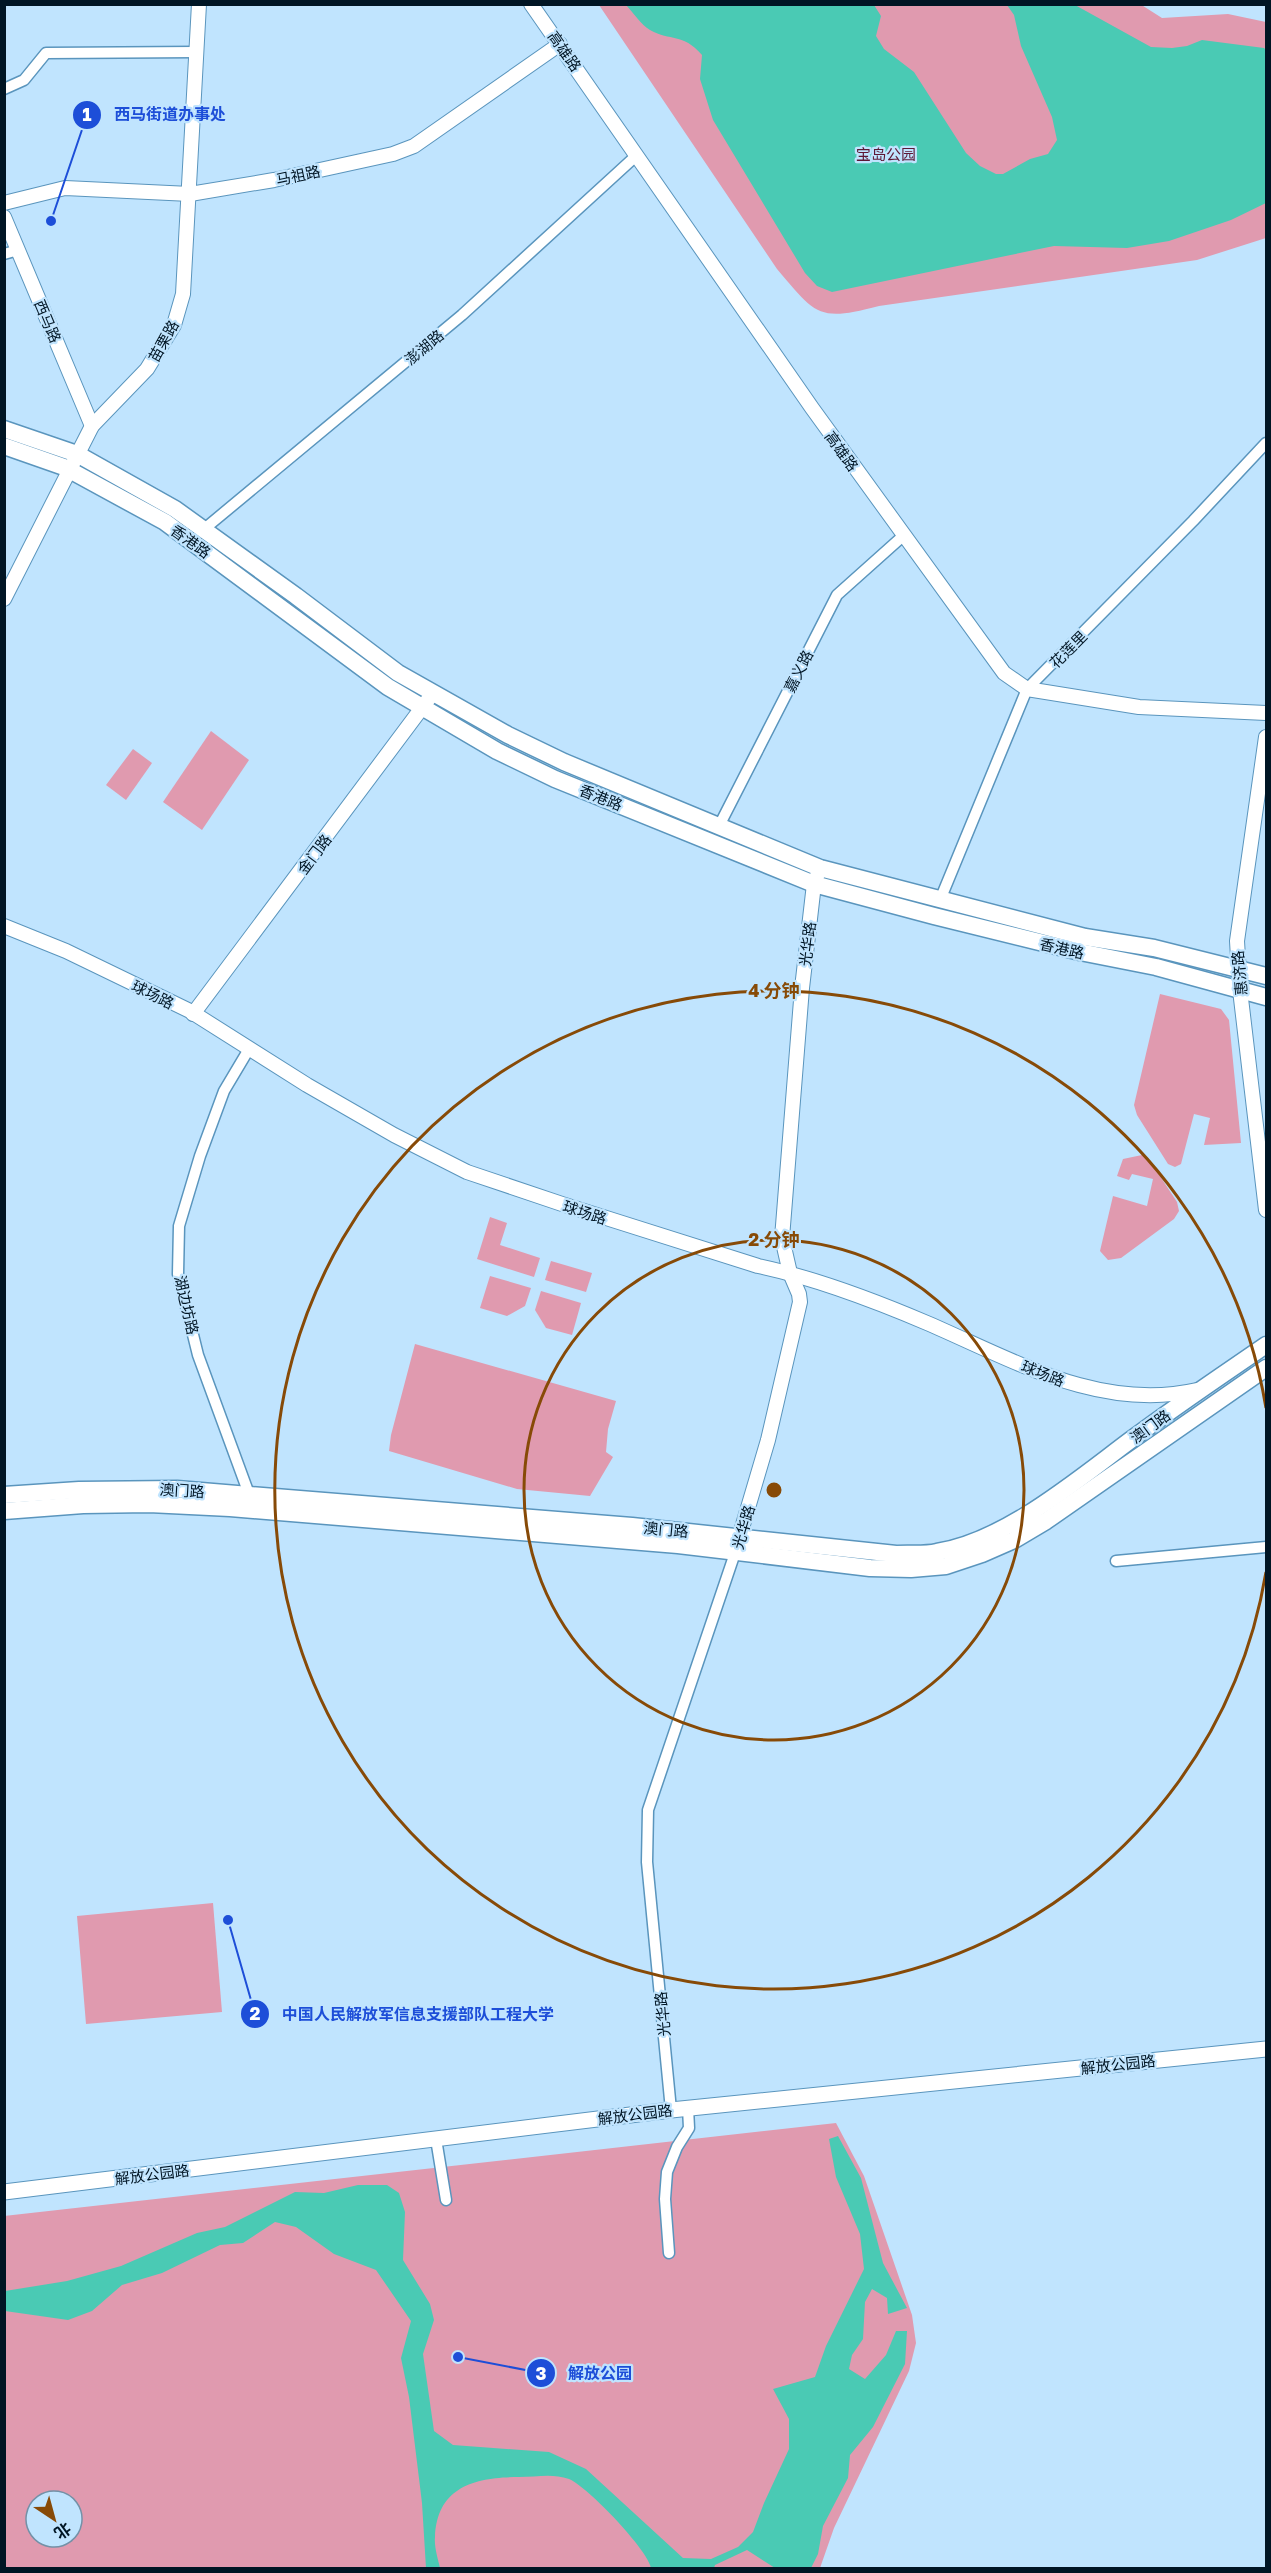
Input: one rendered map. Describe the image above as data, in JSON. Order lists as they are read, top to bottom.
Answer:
{
  "streets": {
    "main road": ["香港路", "澳门路", "解放公园路"],
    "street": [
      "高雄路",
      "马祖路",
      "西马路",
      "苗栗路",
      "澎湖路",
      "花莲里",
      "嘉义路",
      "金门路",
      "光华路",
      "惠济路",
      "球场路",
      "湖边坊路"
    ]
  },
  "crossings": [
    ["高雄路", "马祖路"],
    ["高雄路", "澎湖路"],
    ["高雄路", "花莲里"],
    ["高雄路", "嘉义路"],
    ["马祖路", "苗栗路"],
    ["西马路", "苗栗路"],
    ["苗栗路", "香港路"],
    ["澎湖路", "香港路"],
    ["香港路", "花莲里"],
    ["香港路", "嘉义路"],
    ["香港路", "金门路"],
    ["香港路", "光华路"],
    ["香港路", "惠济路"],
    ["金门路", "球场路"],
    ["光华路", "球场路"],
    ["光华路", "澳门路"],
    ["光华路", "解放公园路"],
    ["球场路", "湖边坊路"],
    ["球场路", "澳门路"],
    ["湖边坊路", "澳门路"]
  ],
  "parks": ["宝岛公园"],
  "places": ["西马街道办事处", "中国人民解放军信息支援部队工程大学", "解放公园"],
  "north": "bottom right",
  "rings": ["4 分钟", "2 分钟"]
}
